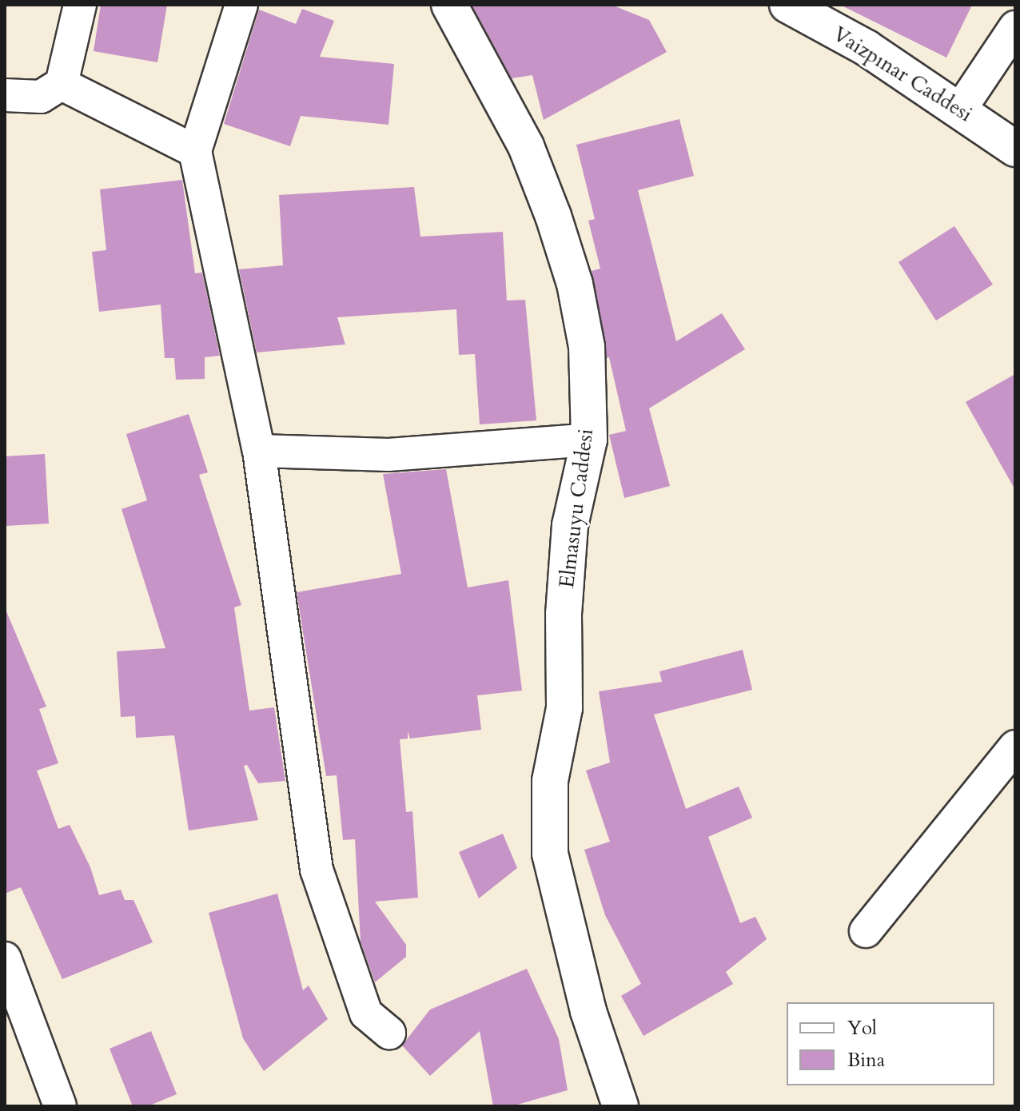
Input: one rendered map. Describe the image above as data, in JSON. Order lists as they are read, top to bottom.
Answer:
{
  "streets": {
    "street": ["Vaizpınar Caddesi", "Elmasuyu Caddesi"]
  },
  "legend": ["Yol", "Bina"]
}
